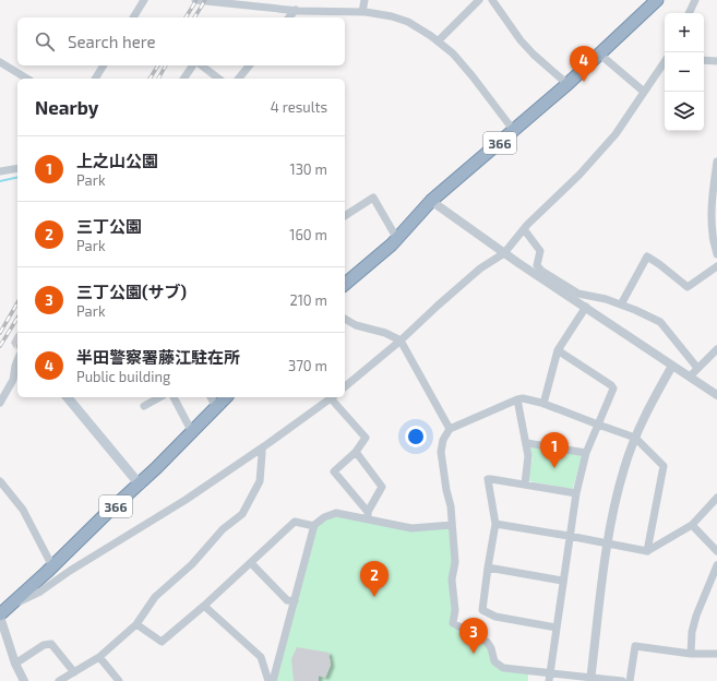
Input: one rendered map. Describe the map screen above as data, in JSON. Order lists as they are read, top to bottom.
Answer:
{
  "streets": {
    "highway": ["366"]
  },
  "page": {
    "map_buttons": ["+", "−"],
    "search": "Search here",
    "pins": [
      "4",
      "1",
      "2",
      "3"
    ],
    "heading": ["Nearby", "4 results"],
    "list": [
      {
        "mark": "1",
        "name": "上之山公園",
        "note": "Park",
        "value": "130 m"
      },
      {
        "mark": "2",
        "name": "三丁公園",
        "note": "Park",
        "value": "160 m"
      },
      {
        "mark": "3",
        "name": "三丁公園(サブ)",
        "note": "Park",
        "value": "210 m"
      },
      {
        "mark": "4",
        "name": "半田警察署藤江駐在所",
        "note": "Public building",
        "value": "370 m"
      }
    ]
  }
}
